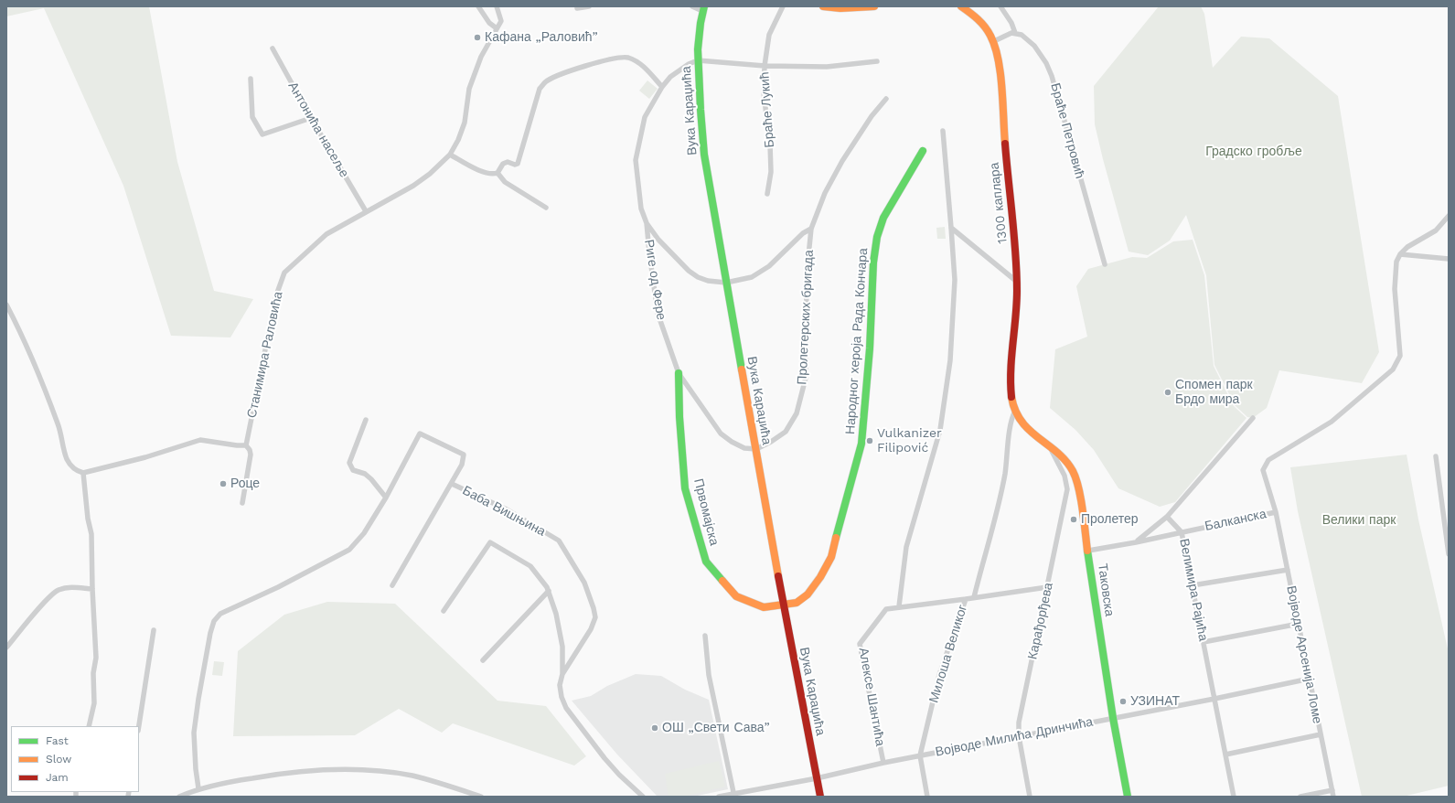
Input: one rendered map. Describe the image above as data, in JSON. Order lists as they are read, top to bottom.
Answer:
{
  "streets": {
    "street": [
      "Браће Лукић",
      "Вука Караџића",
      "Антонића насеље",
      "Браће Петровић",
      "1300 каплара",
      "Риге од Фере",
      "Пролетерских бригада",
      "Народног хероја Рада Кончара",
      "Станимира Раловића",
      "Баба Вишњина",
      "Првомајска",
      "Балканска",
      "Таковска",
      "Велимира Рајића",
      "Карађорђева",
      "Милоша Великог",
      "Војводе Арсенија Ломе",
      "Алексе Шантића",
      "Војводе Милића Дринчића"
    ]
  },
  "crossings": [
    ["Вука Караџића", "Риге од Фере"],
    ["Вука Караџића", "Пролетерских бригада"],
    ["Вука Караџића", "Народног хероја Рада Кончара"],
    ["Вука Караџића", "Првомајска"],
    ["Вука Караџића", "Војводе Милића Дринчића"],
    ["Антонића насеље", "Станимира Раловића"],
    ["1300 каплара", "Таковска"],
    ["1300 каплара", "Милоша Великог"],
    ["Риге од Фере", "Пролетерских бригада"],
    ["Риге од Фере", "Првомајска"],
    ["Народног хероја Рада Кончара", "Првомајска"],
    ["Балканска", "Таковска"],
    ["Балканска", "Велимира Рајића"],
    ["Балканска", "Војводе Арсенија Ломе"],
    ["Таковска", "Карађорђева"],
    ["Таковска", "Милоша Великог"],
    ["Таковска", "Војводе Милића Дринчића"],
    ["Велимира Рајића", "Војводе Милића Дринчића"],
    ["Карађорђева", "Војводе Милића Дринчића"],
    ["Милоша Великог", "Алексе Шантића"],
    ["Милоша Великог", "Војводе Милића Дринчића"],
    ["Војводе Арсенија Ломе", "Војводе Милића Дринчића"],
    ["Алексе Шантића", "Војводе Милића Дринчића"]
  ],
  "parks": ["Градско гробље", "Велики парк"],
  "places": [
    "Кафана „Раловић”",
    "Спомен парк Брдо мира",
    "Vulkanizer Filipović",
    "Роце",
    "Пролетер",
    "УЗИНАТ",
    "ОШ „Свети Сава”"
  ],
  "legend": ["Fast", "Slow", "Jam"]
}
